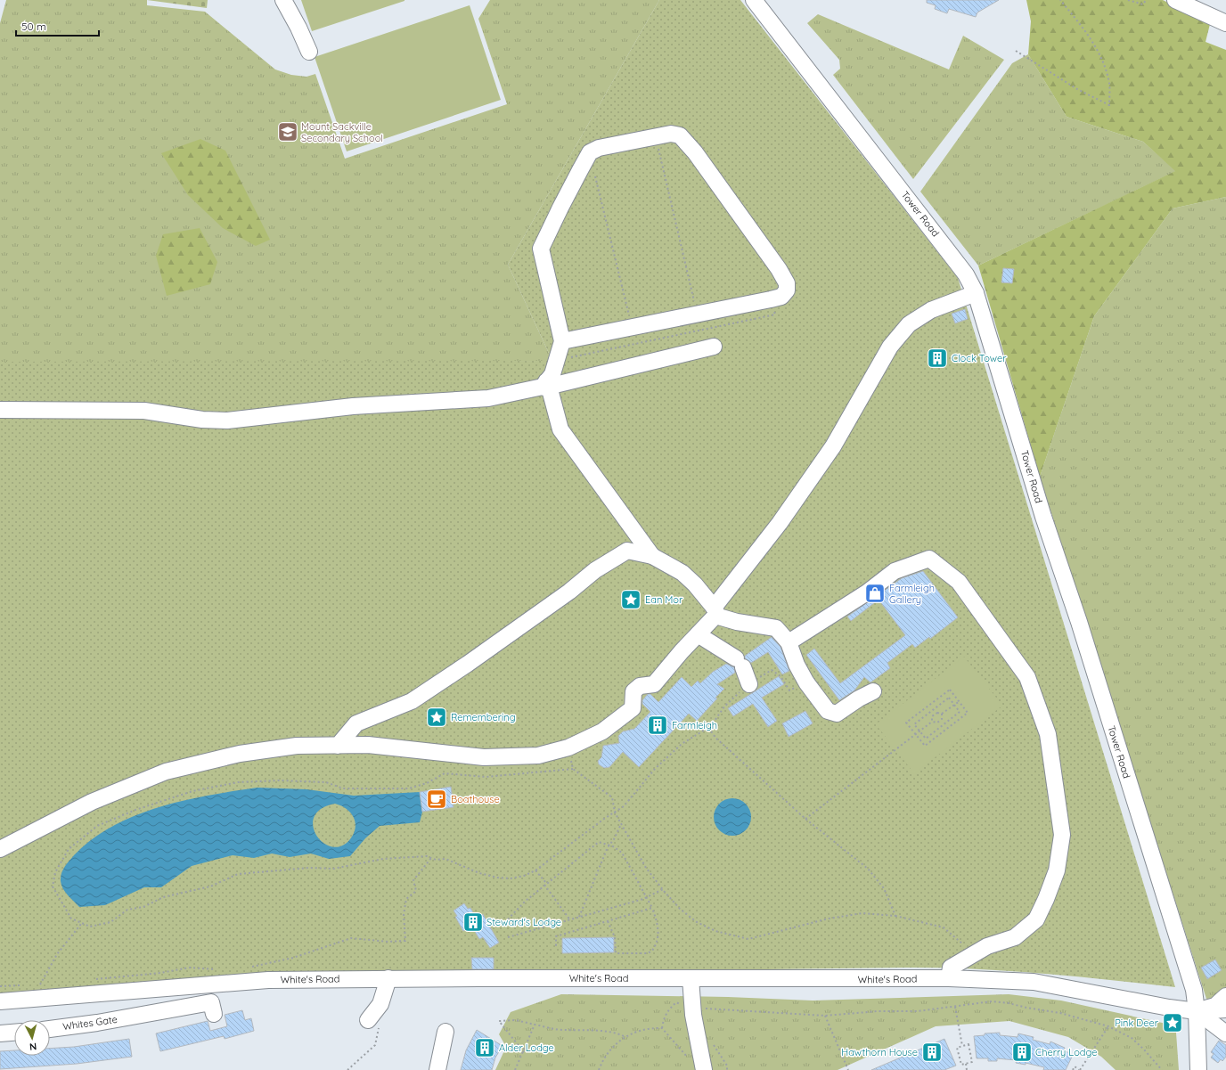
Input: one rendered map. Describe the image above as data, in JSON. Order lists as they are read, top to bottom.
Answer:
{
  "streets": {
    "street": ["Tower Road", "White's Road", "Whites Gate"]
  },
  "crossings": [
    ["Tower Road", "White's Road"]
  ],
  "places": {
    "school or university": ["Mount Sackville Secondary School"],
    "building": [
      "Clock Tower",
      "Farmleigh",
      "Steward's Lodge",
      "Alder Lodge",
      "Hawthorn House",
      "Cherry Lodge"
    ],
    "shop": ["Farmleigh Gallery"],
    "place": ["Ean Mor", "Remembering", "Pink Deer"],
    "cafe": ["Boathouse"]
  },
  "scale_bar": "50 m",
  "north": "bottom"
}
